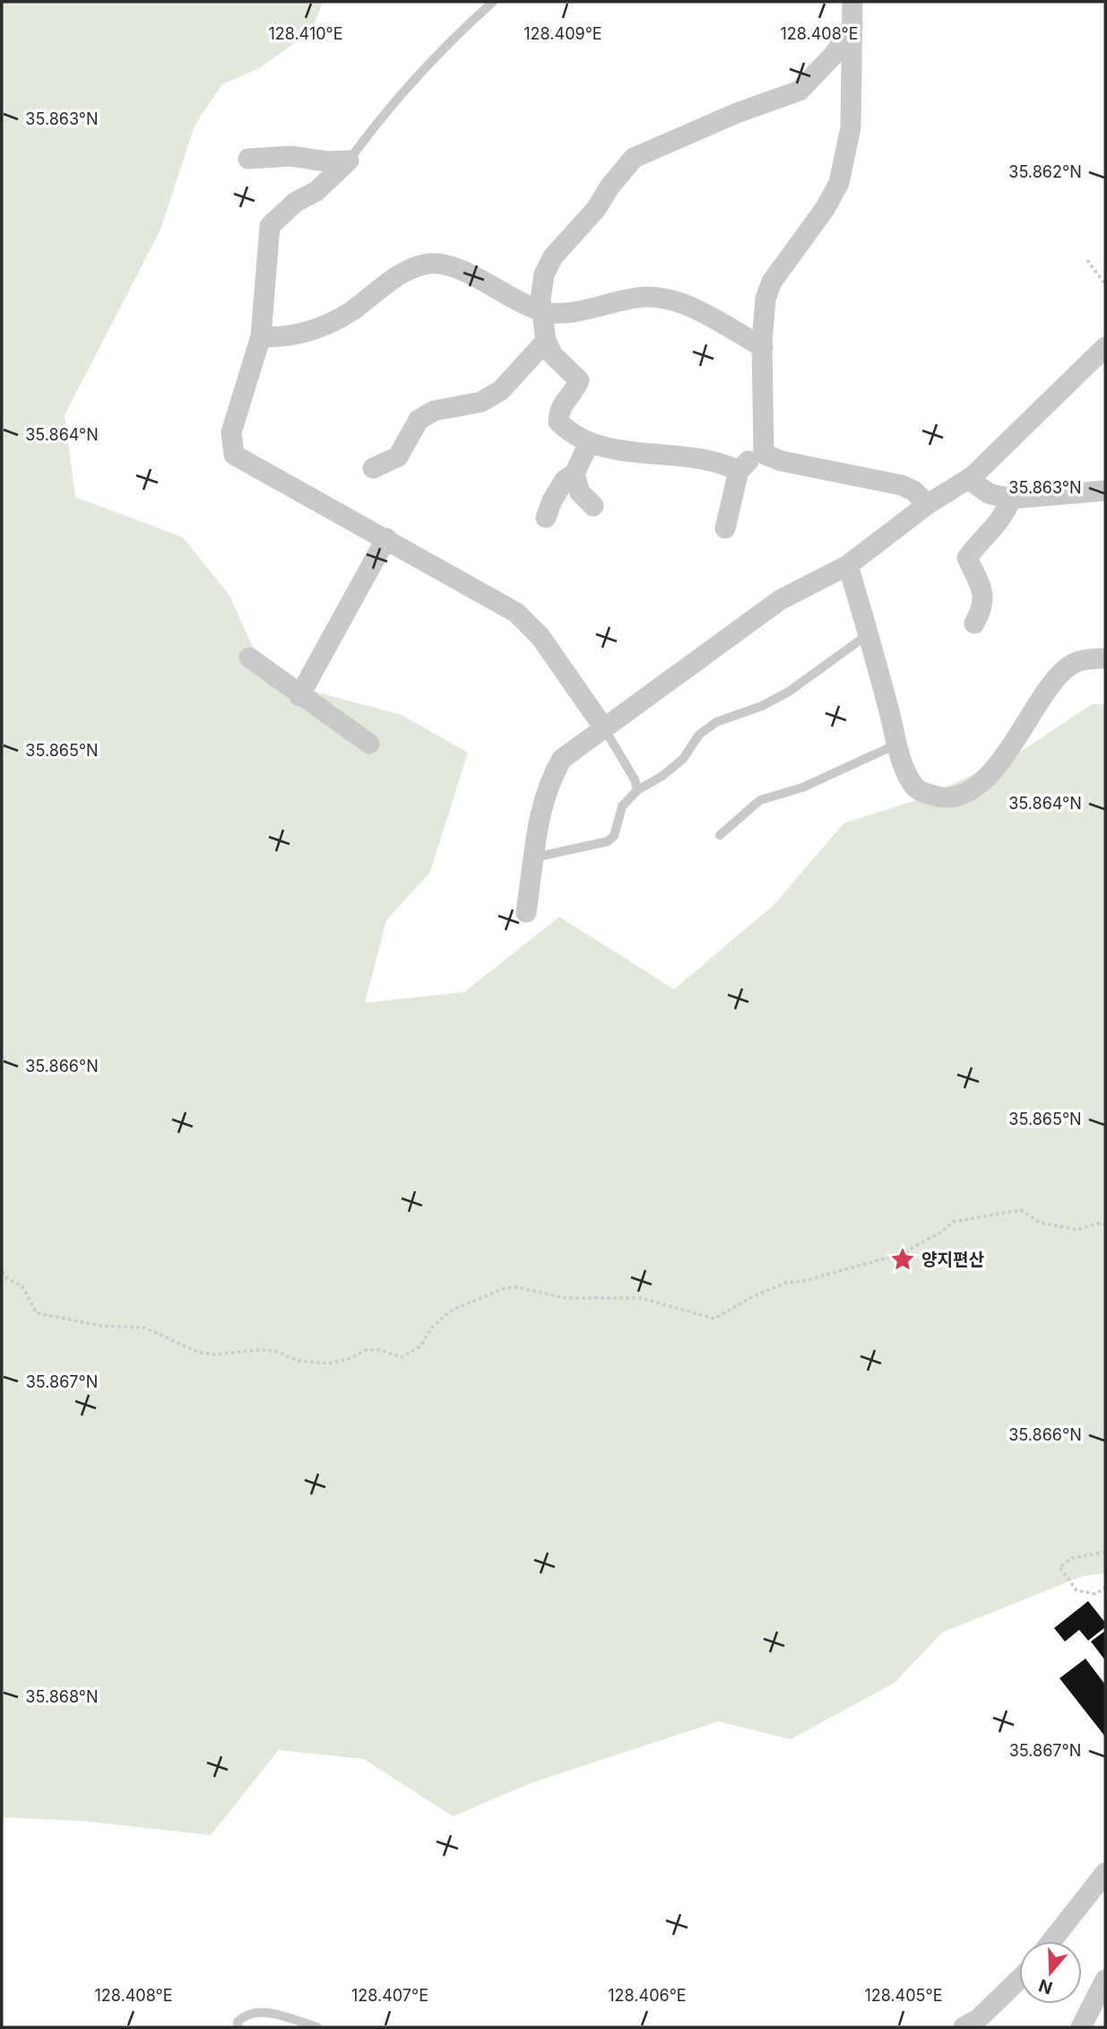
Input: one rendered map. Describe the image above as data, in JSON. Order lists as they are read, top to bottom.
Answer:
{
  "places": {
    "place": ["양지편산"]
  },
  "north": "bottom",
  "coordinates": [
    "128.409°E",
    "128.408°E",
    "128.410°E",
    "35.863°N",
    "35.862°N",
    "35.864°N",
    "35.865°N",
    "35.866°N",
    "35.867°N",
    "35.868°N",
    "128.407°E",
    "128.406°E",
    "128.405°E"
  ]
}
